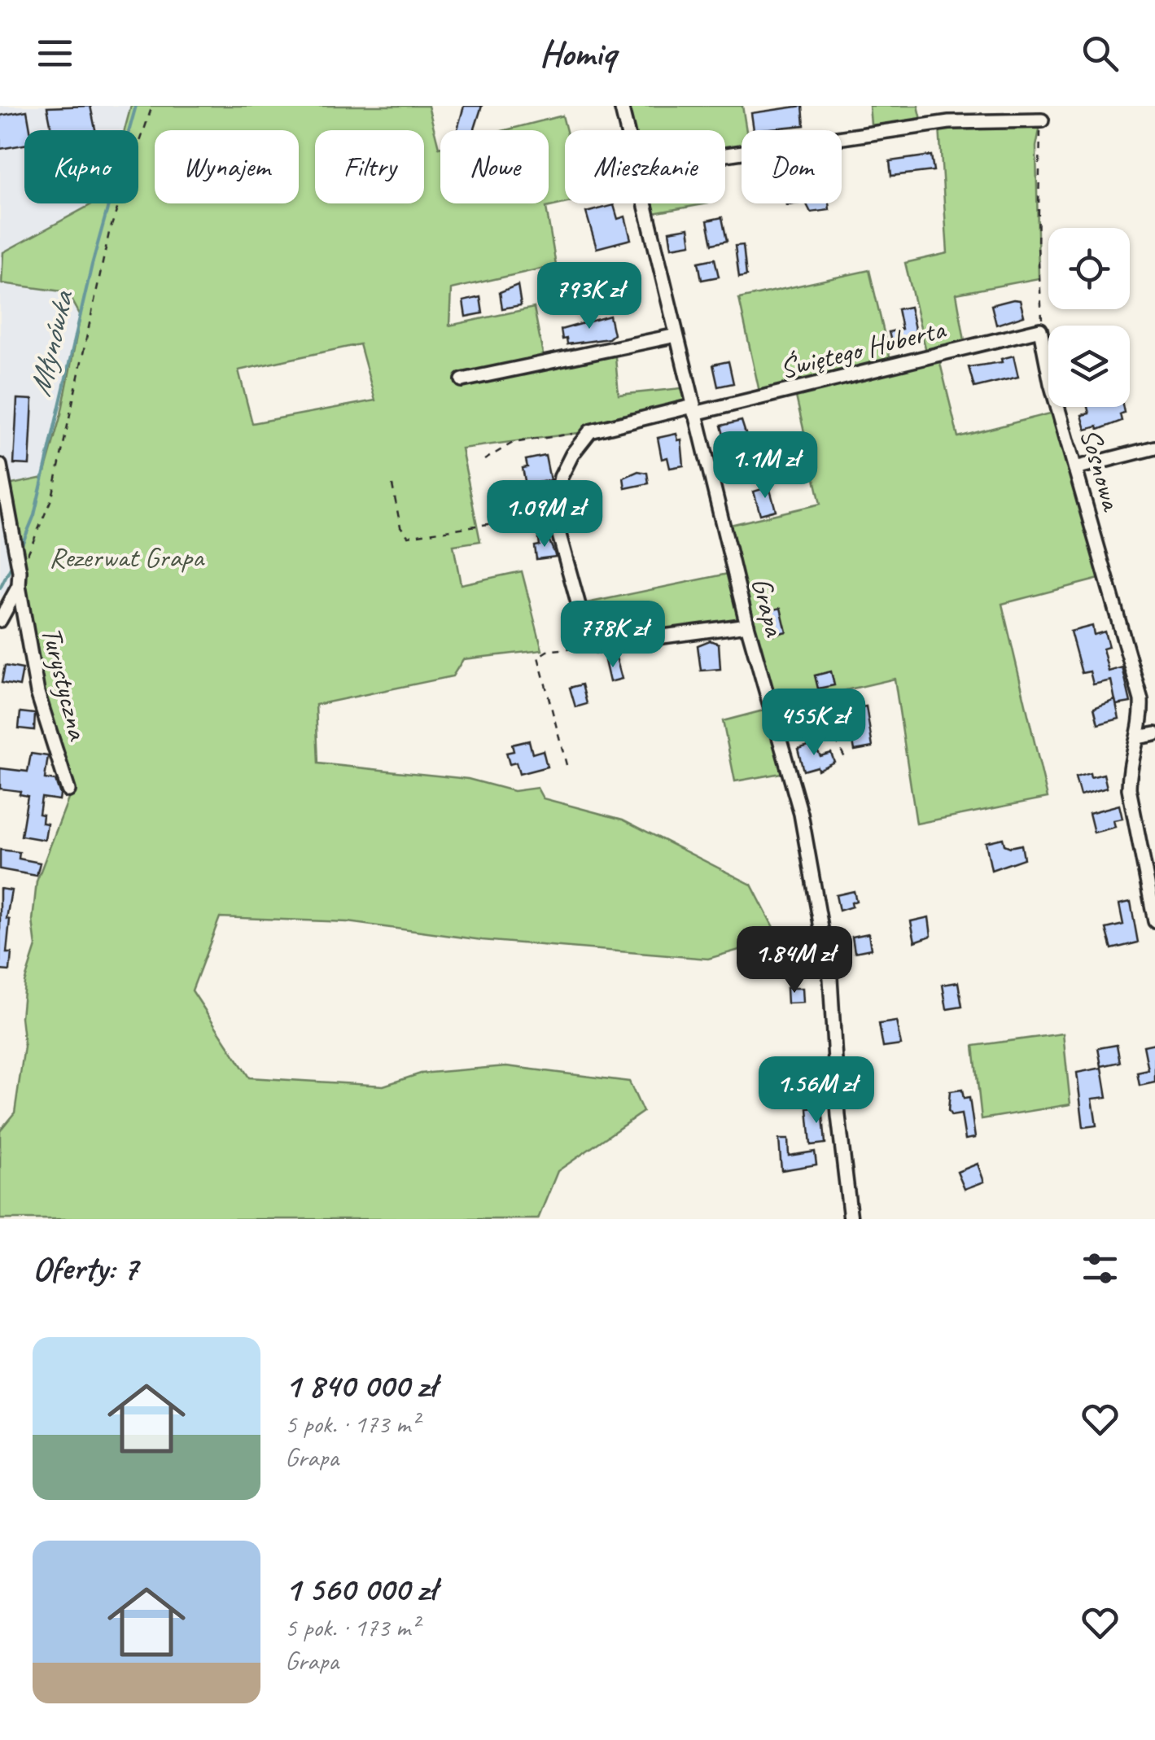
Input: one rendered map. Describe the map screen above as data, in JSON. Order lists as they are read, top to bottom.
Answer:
{
  "streets": {
    "street": [
      "Świętego Huberta",
      "Sosnowa",
      "Grapa",
      "Turystyczna"
    ]
  },
  "crossings": [
    ["Świętego Huberta", "Sosnowa"],
    ["Świętego Huberta", "Grapa"]
  ],
  "water": ["Młynówka"],
  "parks": ["Rezerwat Grapa"],
  "page": {
    "header": "Homiq",
    "chip": [
      "Kupno",
      "Wynajem",
      "Filtry",
      "Nowe",
      "Mieszkanie",
      "Dom"
    ],
    "price": [
      "793K zł",
      "1.1M zł",
      "1.09M zł",
      "778K zł",
      "455K zł",
      "1.84M zł",
      "1.56M zł"
    ],
    "heading": "Oferty: 7",
    "list": [
      {
        "name": "1 840 000 zł",
        "note": "5 pok. · 173 m² · Grapa"
      },
      {
        "name": "1 560 000 zł",
        "note": "5 pok. · 173 m² · Grapa"
      }
    ]
  }
}
